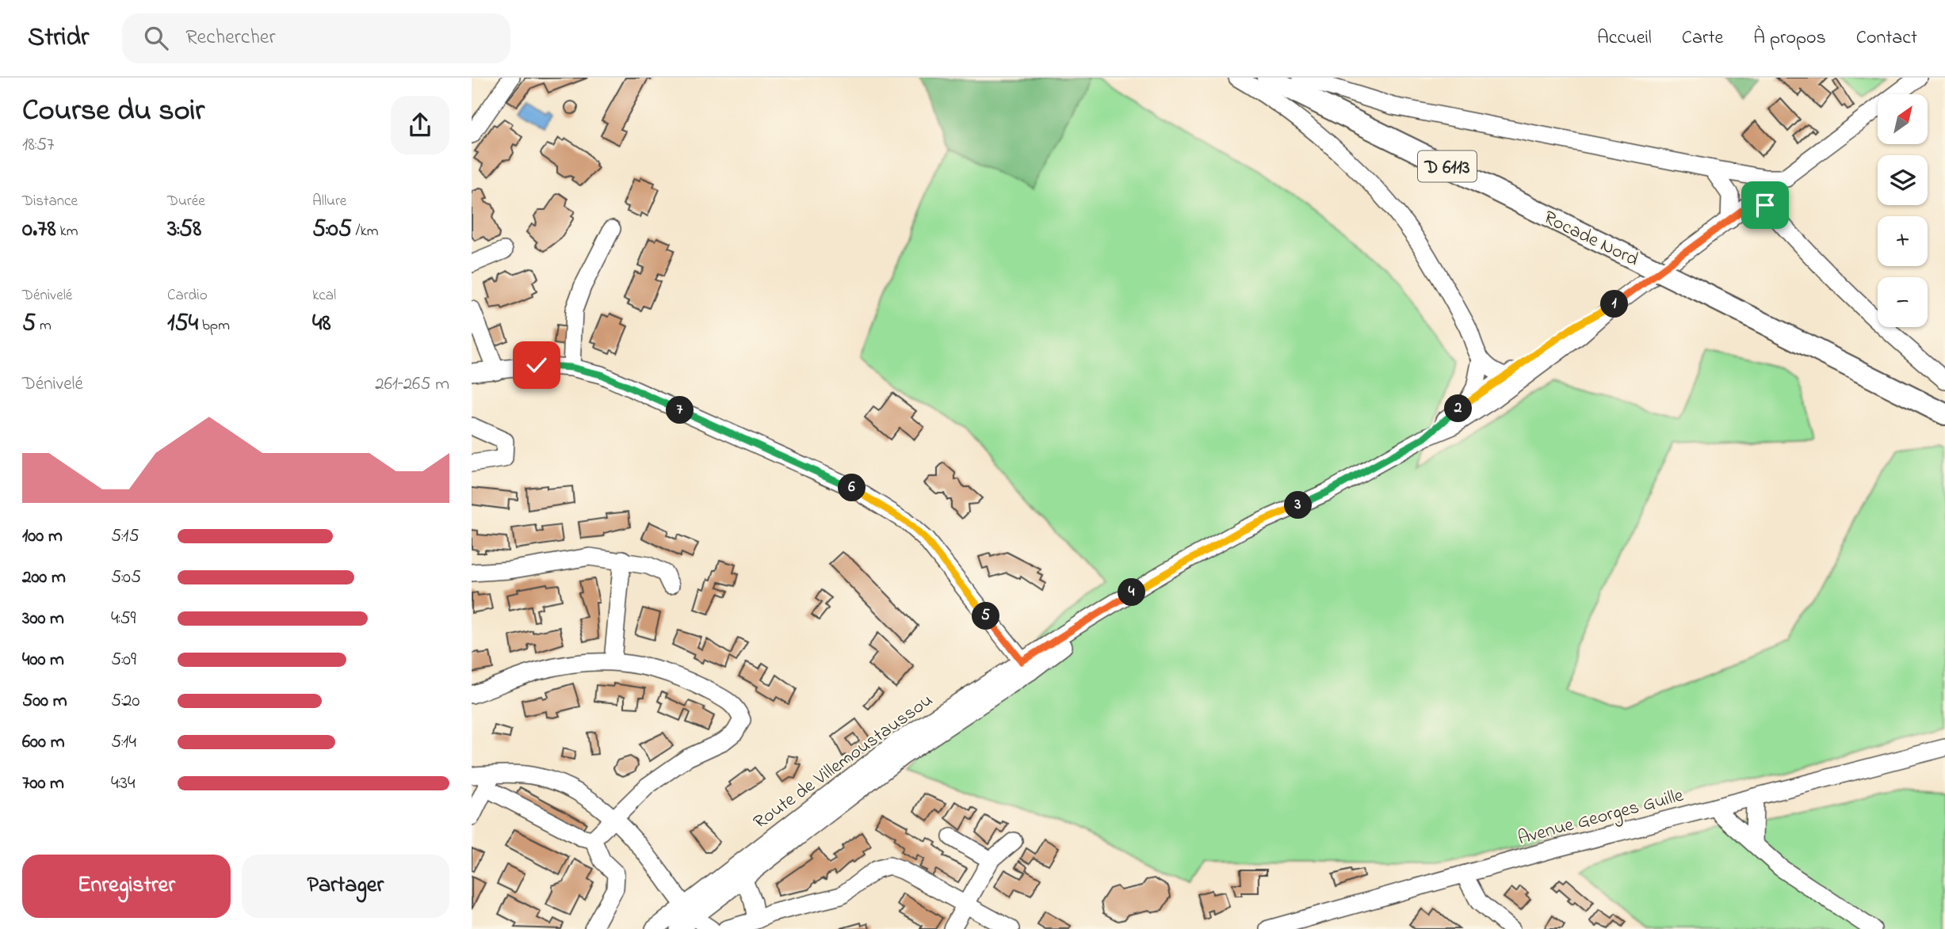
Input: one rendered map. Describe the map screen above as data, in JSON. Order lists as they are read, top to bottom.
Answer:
{
  "streets": {
    "main road": ["D 6113", "Rocade Nord"],
    "street": ["Route de Villemoustaussou", "Avenue Georges Guille"]
  },
  "north": "top right",
  "page": {
    "header": "Stridr",
    "search": "Rechercher",
    "nav": [
      "Accueil",
      "Carte",
      "À propos",
      "Contact"
    ],
    "heading": ["Course du soir", "18:57"],
    "map_buttons": ["+", "−"],
    "stats": [
      ["Distance", "0.78 km"],
      ["Durée", "3:58"],
      ["Allure", "5:05 /km"],
      ["Dénivelé", "5 m"],
      ["Cardio", "154 bpm"],
      ["kcal", "48"]
    ],
    "pins": [
      "1",
      "2",
      "7",
      "6",
      "3",
      "4",
      "5"
    ],
    "chart": ["Dénivelé", "261–265 m"],
    "list": [
      {
        "name": "100 m",
        "note": "5:15"
      },
      {
        "name": "200 m",
        "note": "5:05"
      },
      {
        "name": "300 m",
        "note": "4:59"
      },
      {
        "name": "400 m",
        "note": "5:09"
      },
      {
        "name": "500 m",
        "note": "5:20"
      },
      {
        "name": "600 m",
        "note": "5:14"
      },
      {
        "name": "700 m",
        "note": "4:34"
      }
    ],
    "buttons": ["Enregistrer", "Partager"]
  }
}
